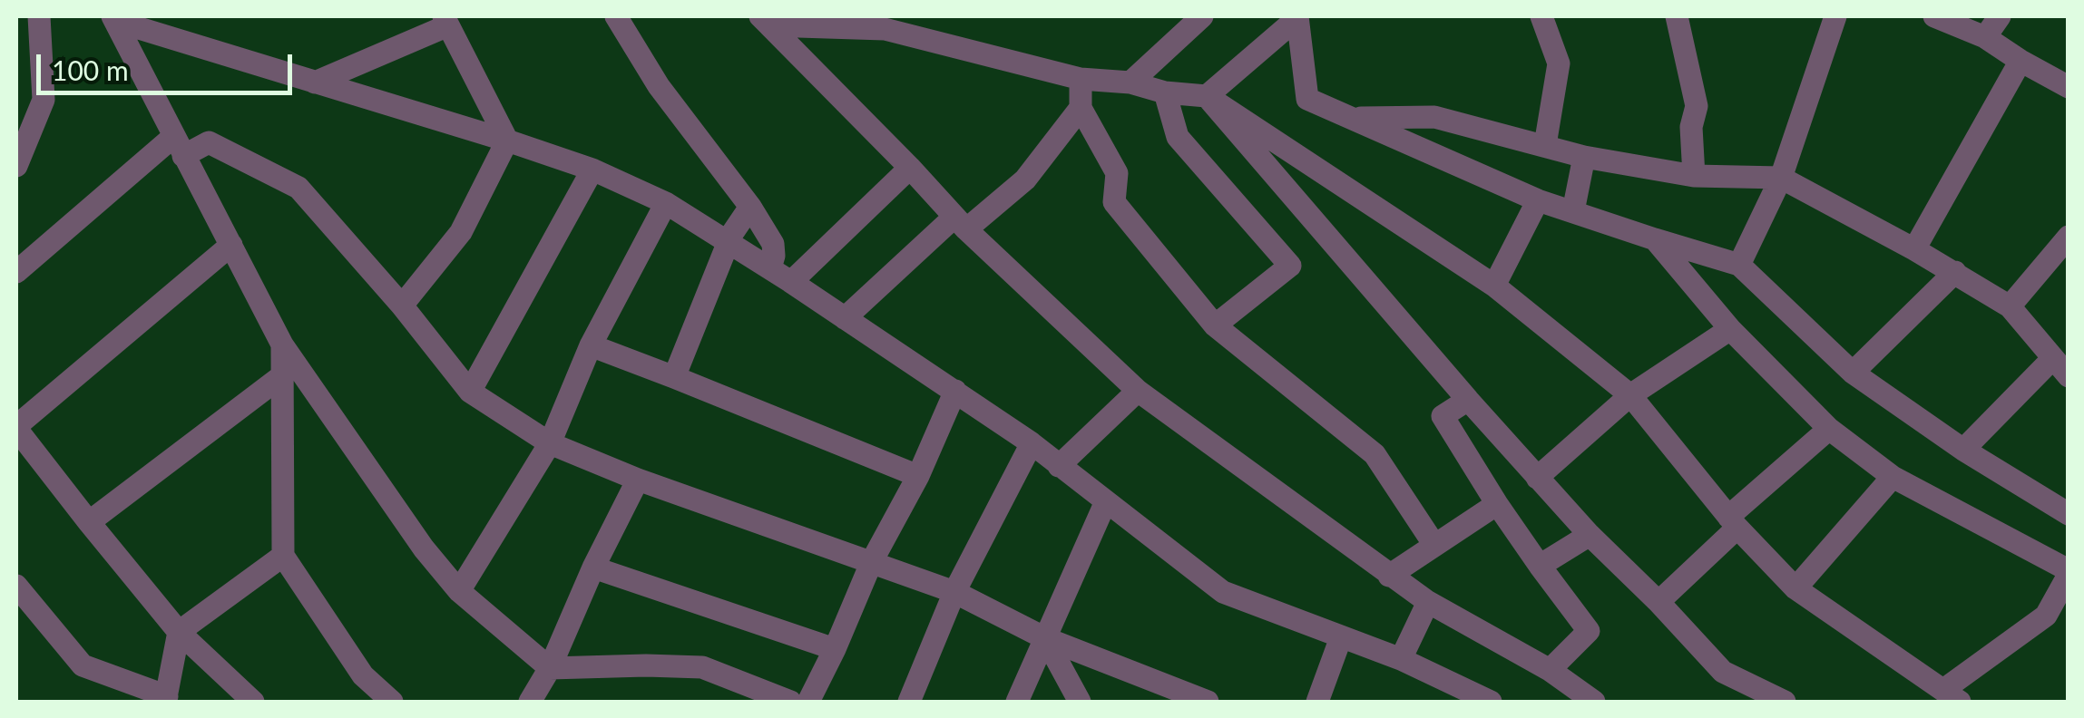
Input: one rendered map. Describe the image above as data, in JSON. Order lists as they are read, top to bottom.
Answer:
{
  "scale_bar": "100 m"
}
